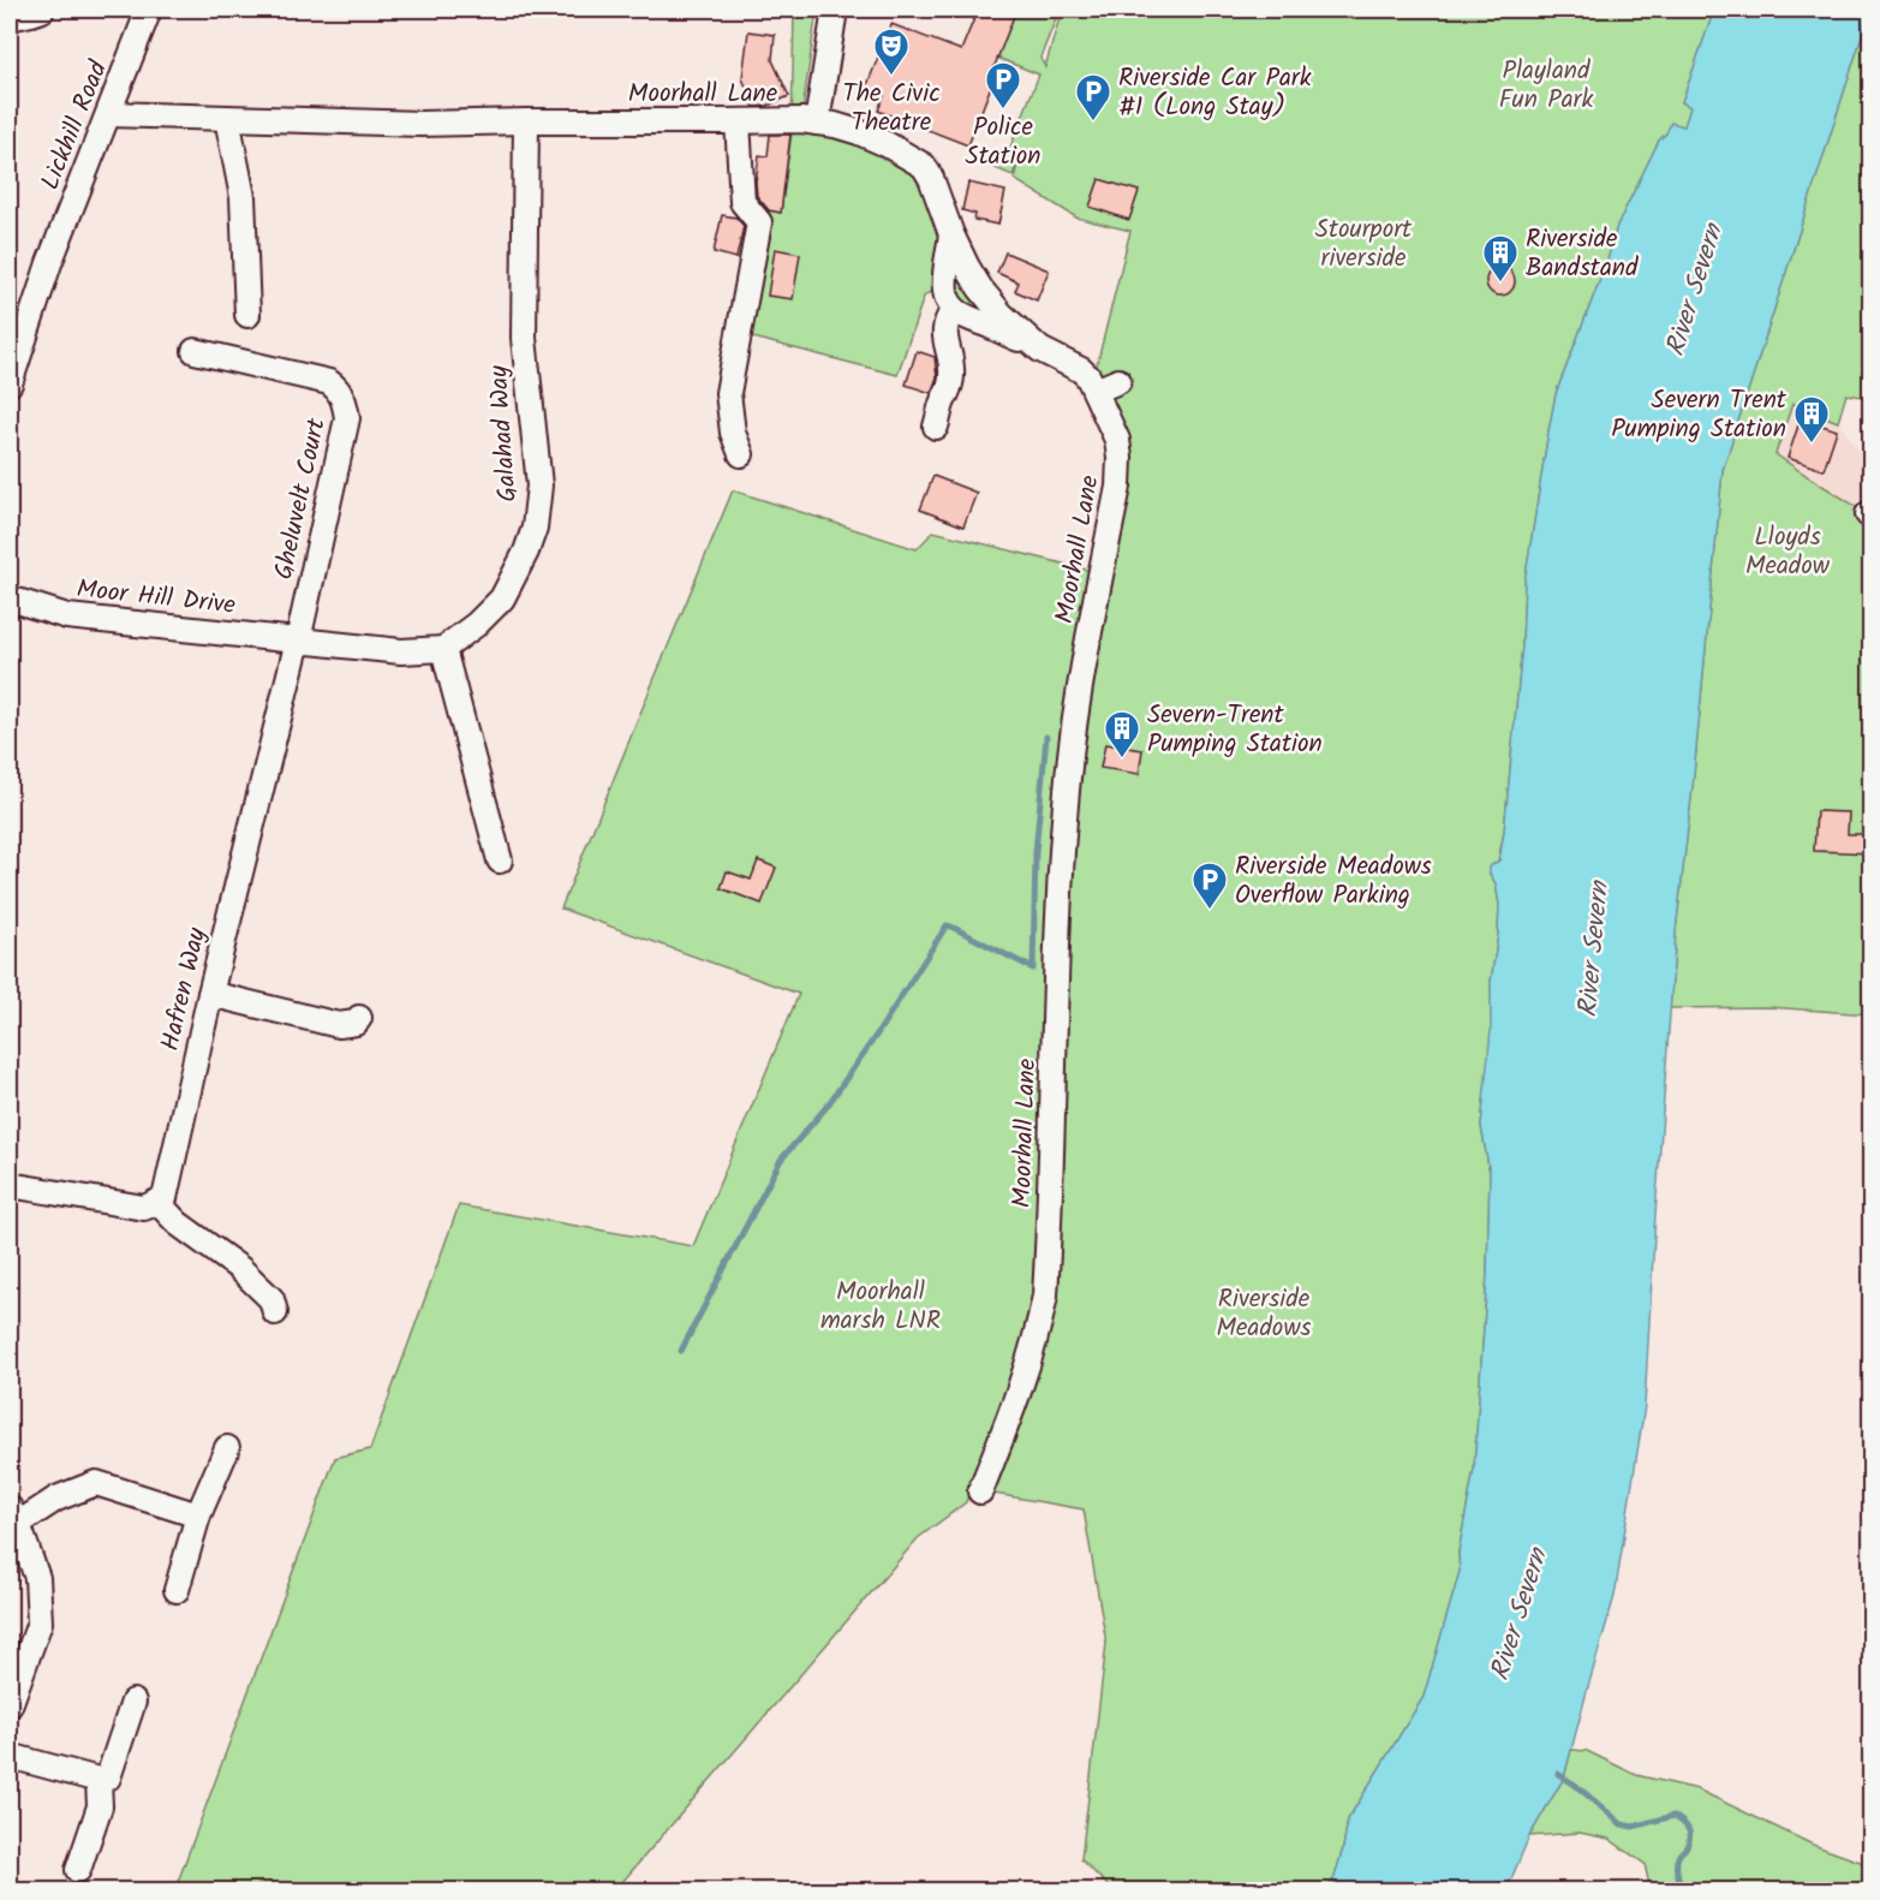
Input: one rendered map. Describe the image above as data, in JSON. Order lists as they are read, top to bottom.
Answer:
{
  "streets": {
    "street": [
      "Moorhall Lane",
      "Lickhill Road",
      "Galahad Way",
      "Gheluvelt Court",
      "Moor Hill Drive",
      "Hafren Way"
    ]
  },
  "crossings": [
    ["Moorhall Lane", "Lickhill Road"],
    ["Moorhall Lane", "Galahad Way"],
    ["Gheluvelt Court", "Moor Hill Drive"],
    ["Gheluvelt Court", "Hafren Way"],
    ["Moor Hill Drive", "Hafren Way"]
  ],
  "water": ["River Severn"],
  "parks": [
    "Playland Fun Park",
    "Stourport riverside",
    "Lloyds Meadow",
    "Moorhall marsh LNR",
    "Riverside Meadows"
  ],
  "places": {
    "theatre": ["The Civic Theatre"],
    "parking": ["Police Station", "Riverside Car Park #1 (Long Stay)", "Riverside Meadows Overflow Parking"],
    "building": ["Riverside Bandstand", "Severn Trent Pumping Station", "Severn-Trent Pumping Station"]
  }
}
